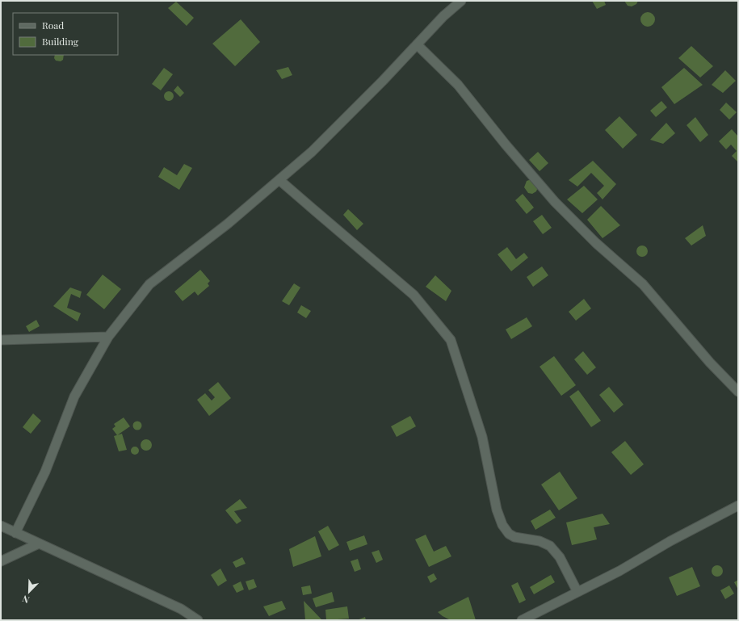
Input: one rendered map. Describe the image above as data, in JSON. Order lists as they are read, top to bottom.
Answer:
{
  "legend": ["Road", "Building"],
  "north": "bottom left"
}
